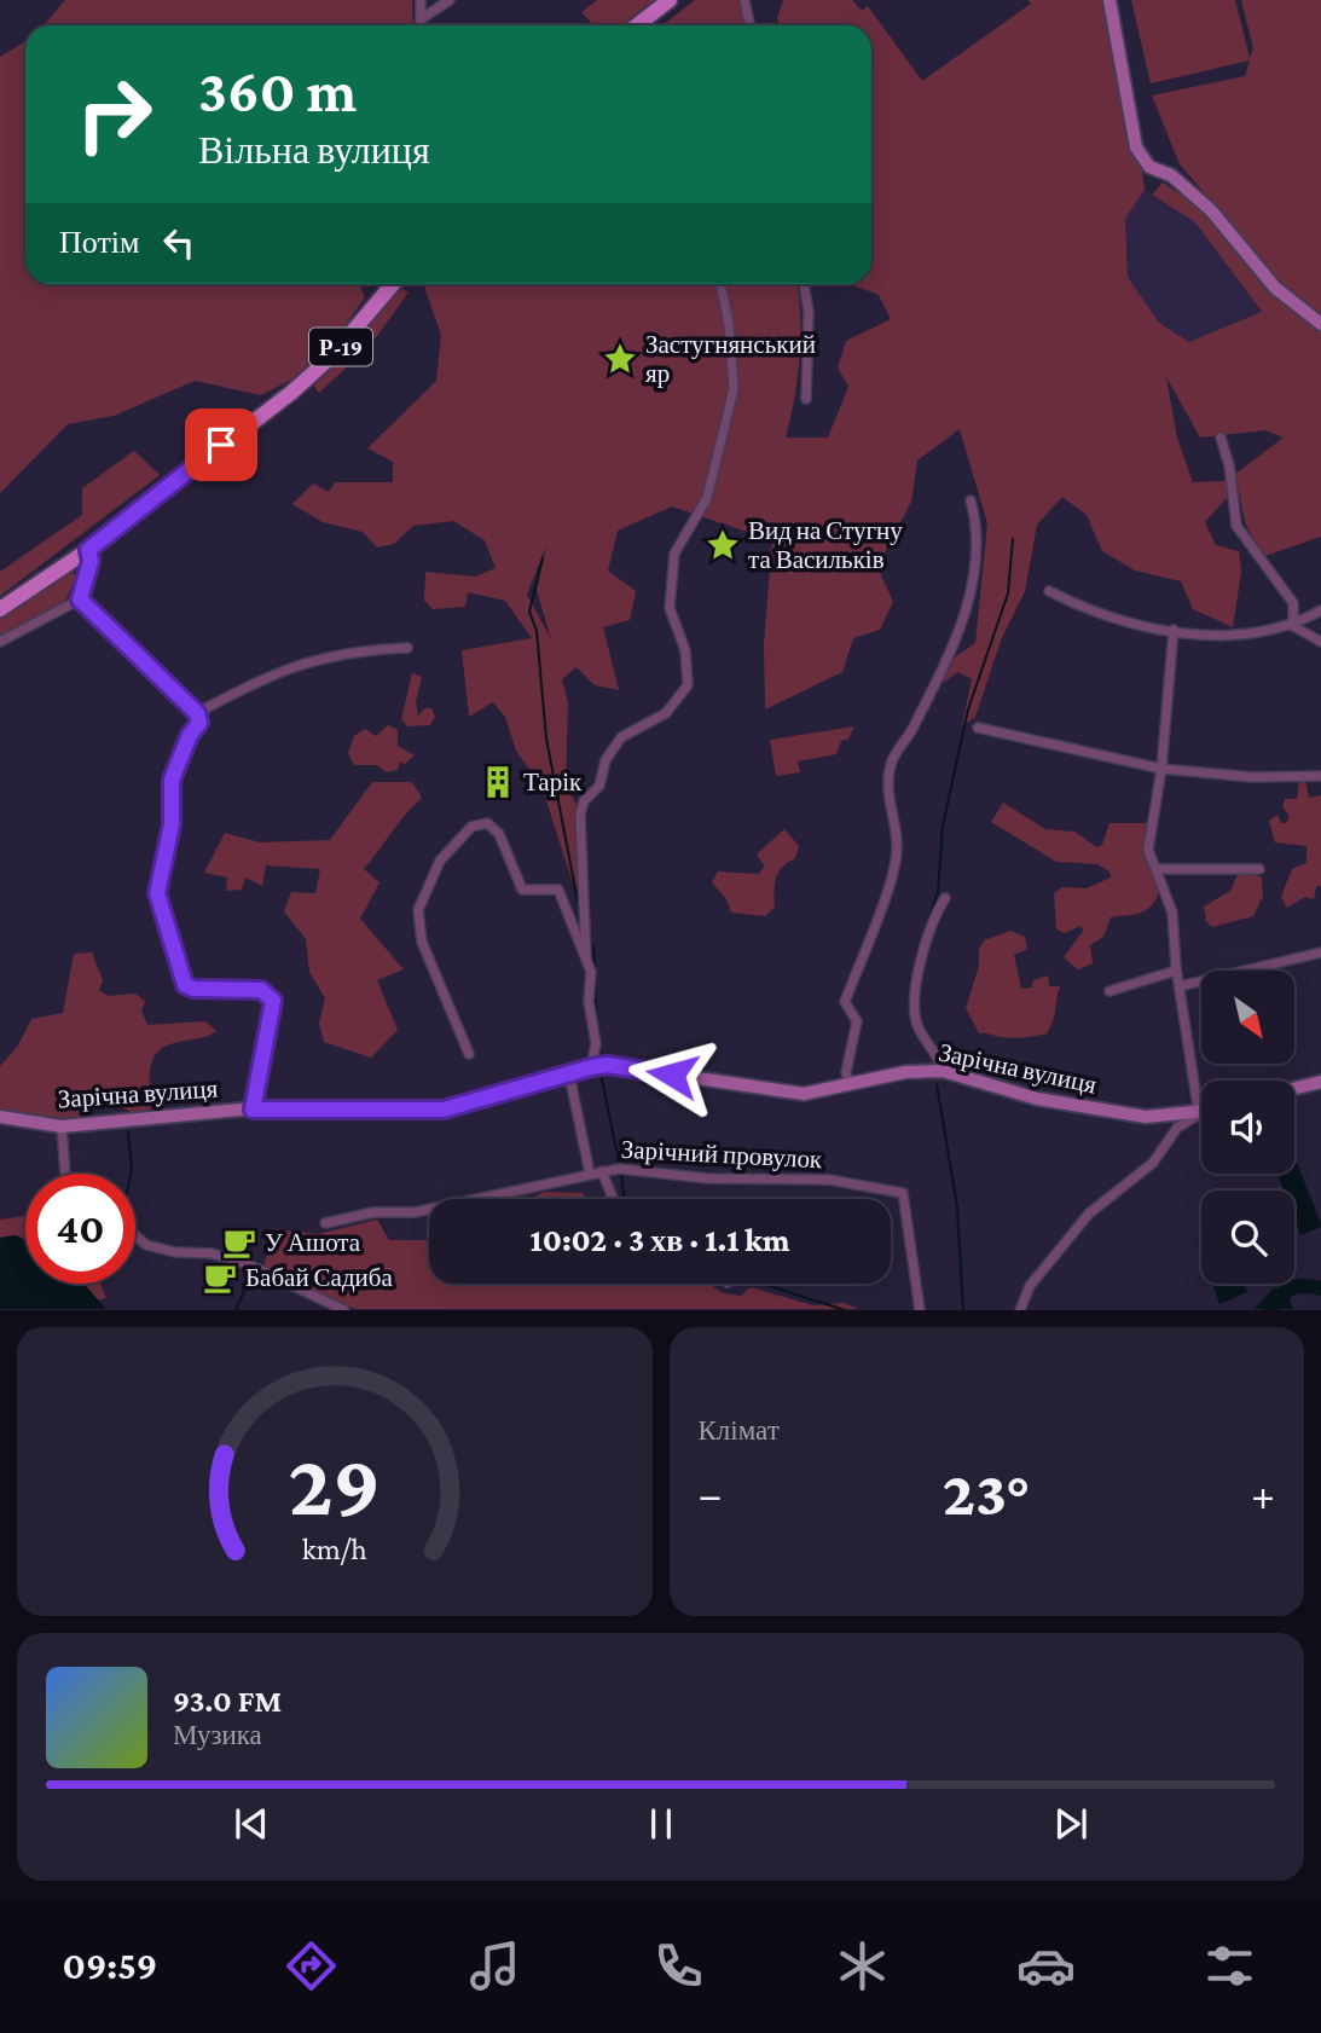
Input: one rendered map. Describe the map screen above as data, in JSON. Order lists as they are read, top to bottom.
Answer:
{
  "streets": {
    "main road": ["Р-19"],
    "street": ["Зарічна вулиця", "Зарічний провулок"]
  },
  "places": {
    "place": ["Застугнянський яр", "Вид на Стугну та Васильків"],
    "building": ["Тарік"],
    "cafe": ["У Ашота", "Бабай Садиба"]
  },
  "north": "bottom right",
  "page": {
    "turn": ["360 m", "Вільна вулиця"],
    "then": "Потім",
    "limit": "40",
    "trip": "10:02 · 3 хв · 1.1 km",
    "tile": "Клімат",
    "heat": ["−", "23°", "+"],
    "song": ["93.0 FM", "Музика"],
    "tabs": "09:59",
    "gauge": ["29", "km/h"]
  }
}
